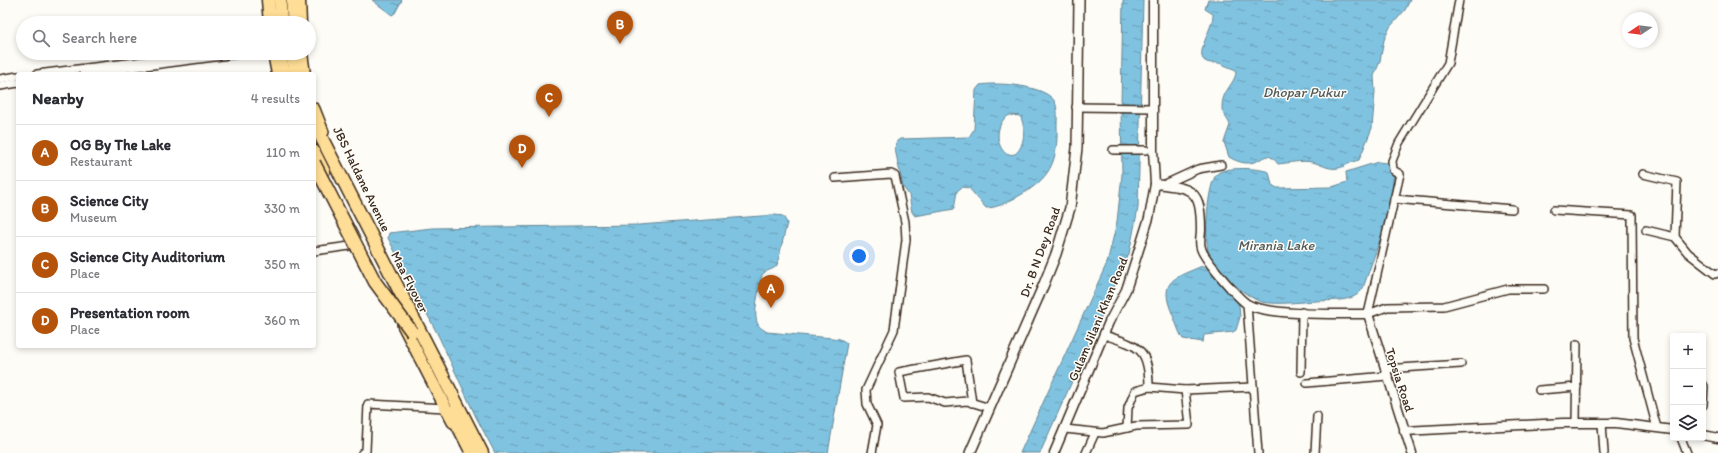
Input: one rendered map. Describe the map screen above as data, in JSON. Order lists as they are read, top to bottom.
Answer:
{
  "streets": {
    "highway": ["Maa Flyover"],
    "main road": ["JBS Haldane Avenue", "Dr. B N Dey Road"],
    "street": ["Gulam Jilani Khan Road", "Topsia Road"]
  },
  "crossings": [
    ["JBS Haldane Avenue", "Maa Flyover"]
  ],
  "water": ["Dhopar Pukur", "Mirania Lake"],
  "north": "left",
  "page": {
    "pins": [
      "B",
      "C",
      "D",
      "A"
    ],
    "search": "Search here",
    "heading": ["Nearby", "4 results"],
    "list": [
      {
        "mark": "A",
        "name": "OG By The Lake",
        "note": "Restaurant",
        "value": "110 m"
      },
      {
        "mark": "B",
        "name": "Science City",
        "note": "Museum",
        "value": "330 m"
      },
      {
        "mark": "C",
        "name": "Science City Auditorium",
        "note": "Place",
        "value": "350 m"
      },
      {
        "mark": "D",
        "name": "Presentation room",
        "note": "Place",
        "value": "360 m"
      }
    ],
    "map_buttons": ["+", "−"]
  }
}
